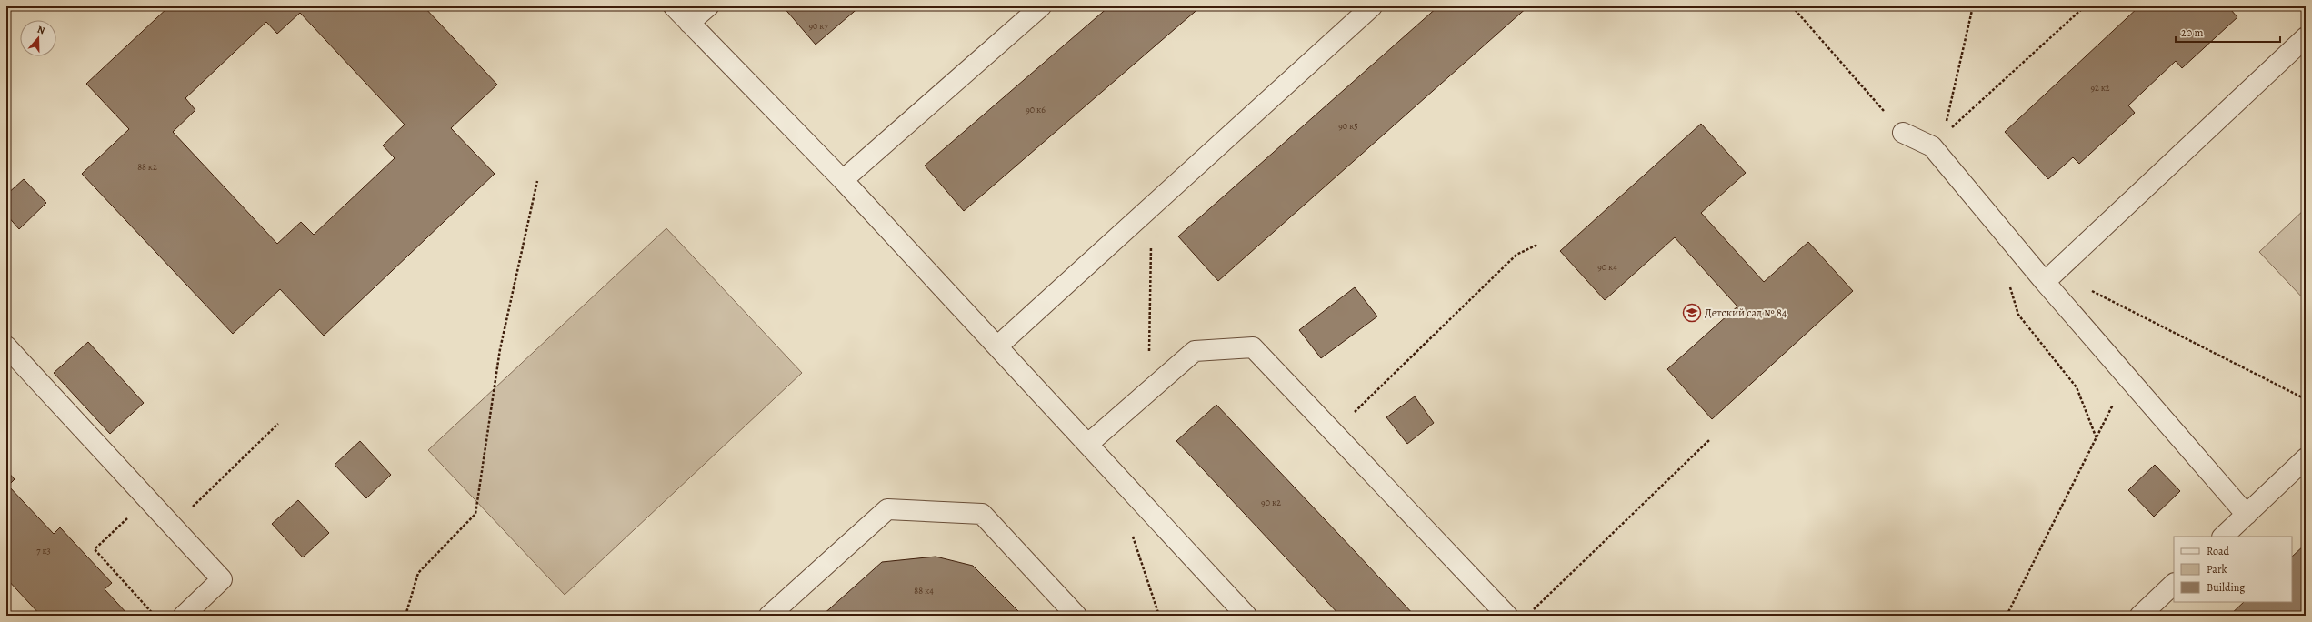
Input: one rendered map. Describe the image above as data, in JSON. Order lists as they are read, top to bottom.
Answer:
{
  "places": {
    "school or university": ["Детский сад № 84"]
  },
  "house_numbers": [
    "90 к7",
    "92 к2",
    "90 к6",
    "90 к5",
    "88 к2",
    "90 к4",
    "90 к2",
    "7 к3",
    "88 к4"
  ],
  "legend": ["Road", "Park", "Building"],
  "scale_bar": "20 m",
  "north": "top"
}
